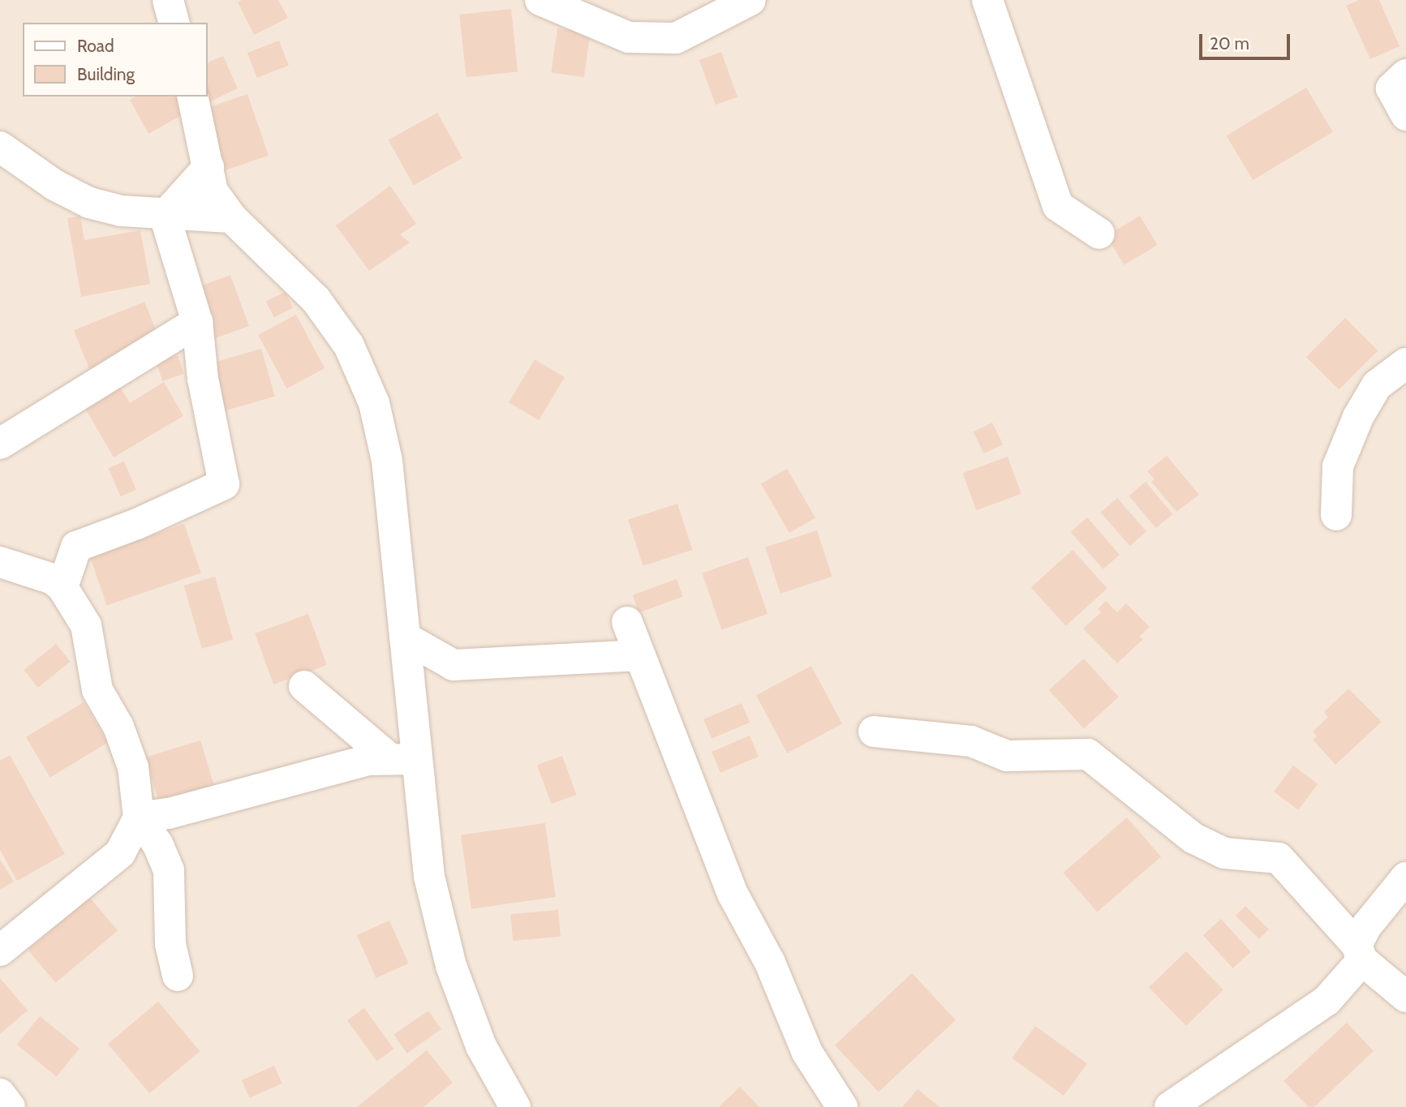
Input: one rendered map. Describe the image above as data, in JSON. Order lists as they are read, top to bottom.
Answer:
{
  "legend": ["Road", "Building"],
  "scale_bar": "20 m"
}
